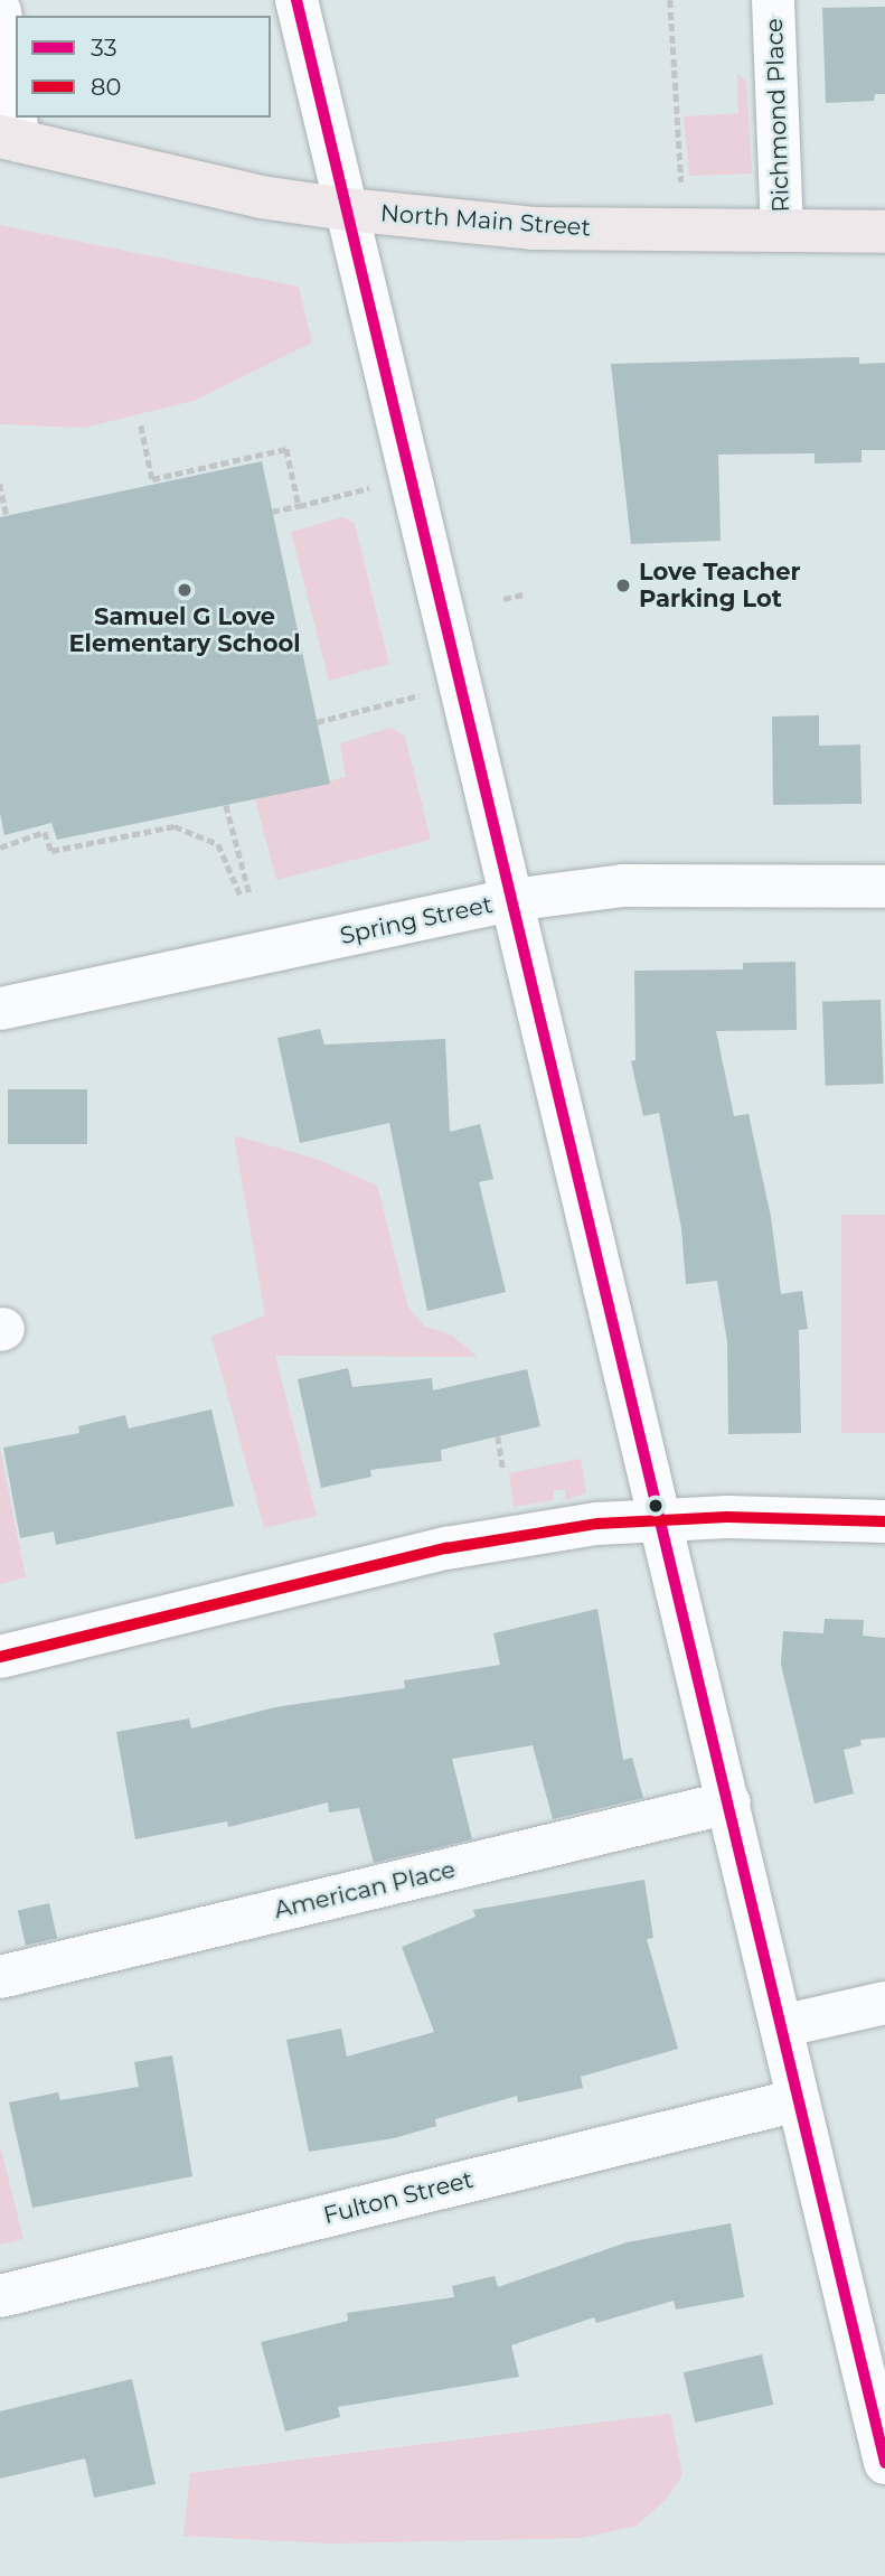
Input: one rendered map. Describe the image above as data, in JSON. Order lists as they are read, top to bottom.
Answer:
{
  "streets": {
    "highway": ["North Main Street"],
    "street": [
      "Richmond Place",
      "Spring Street",
      "American Place",
      "Fulton Street"
    ]
  },
  "crossings": [
    ["Richmond Place", "North Main Street"]
  ],
  "places": ["Love Teacher Parking Lot", "Samuel G Love Elementary School"],
  "lines": ["transit line 33", "transit line 80"],
  "legend": ["33", "80"]
}
